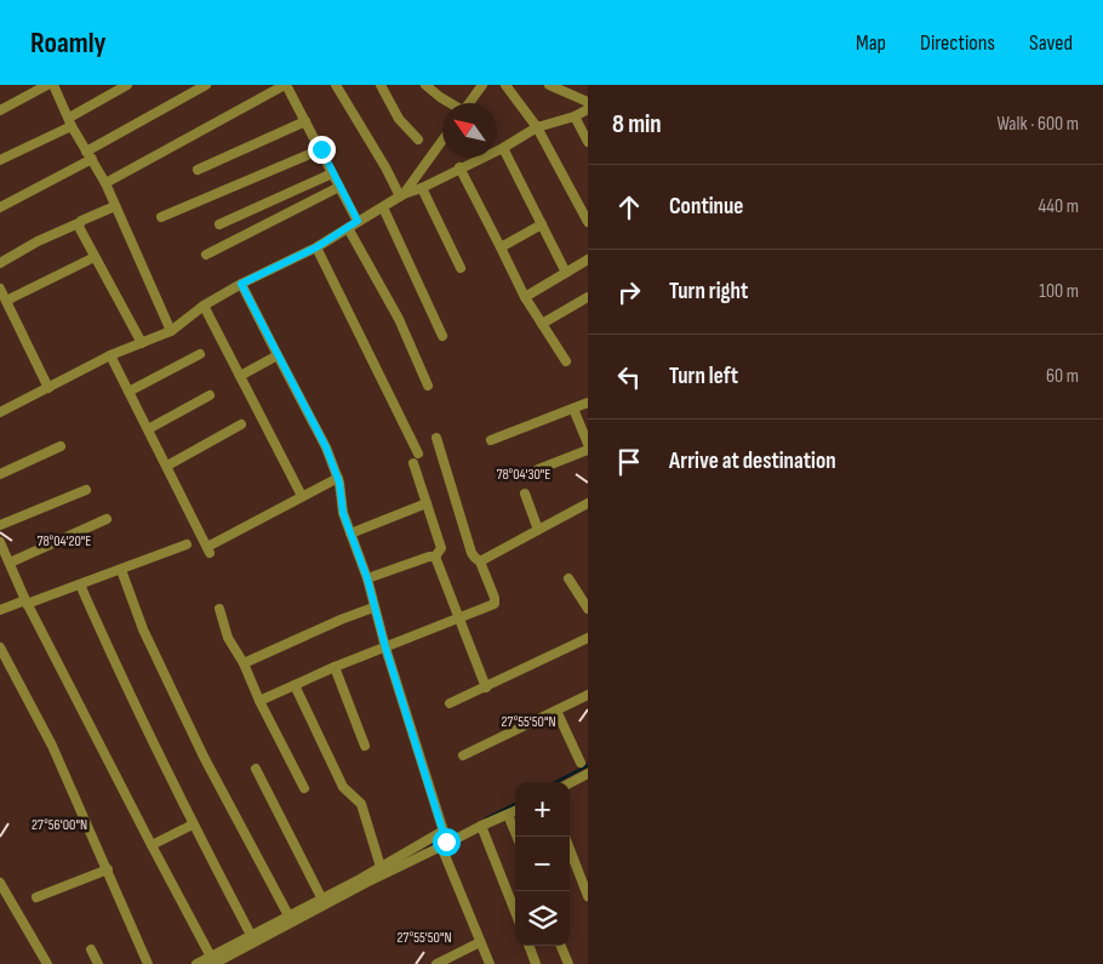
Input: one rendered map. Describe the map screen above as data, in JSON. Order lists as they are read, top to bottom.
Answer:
{
  "north": "top left",
  "page": {
    "header": "Roamly",
    "nav": ["Map", "Directions", "Saved"],
    "heading": ["8 min", "Walk · 600 m"],
    "list": [
      ["Continue", "440 m"],
      ["Turn right", "100 m"],
      ["Turn left", "60 m"],
      "Arrive at destination"
    ],
    "map_buttons": ["+", "−"]
  },
  "coordinates": [
    "78°04'30\"E",
    "78°04'20\"E",
    "27°55'50\"N",
    "27°56'00\"N"
  ]
}
